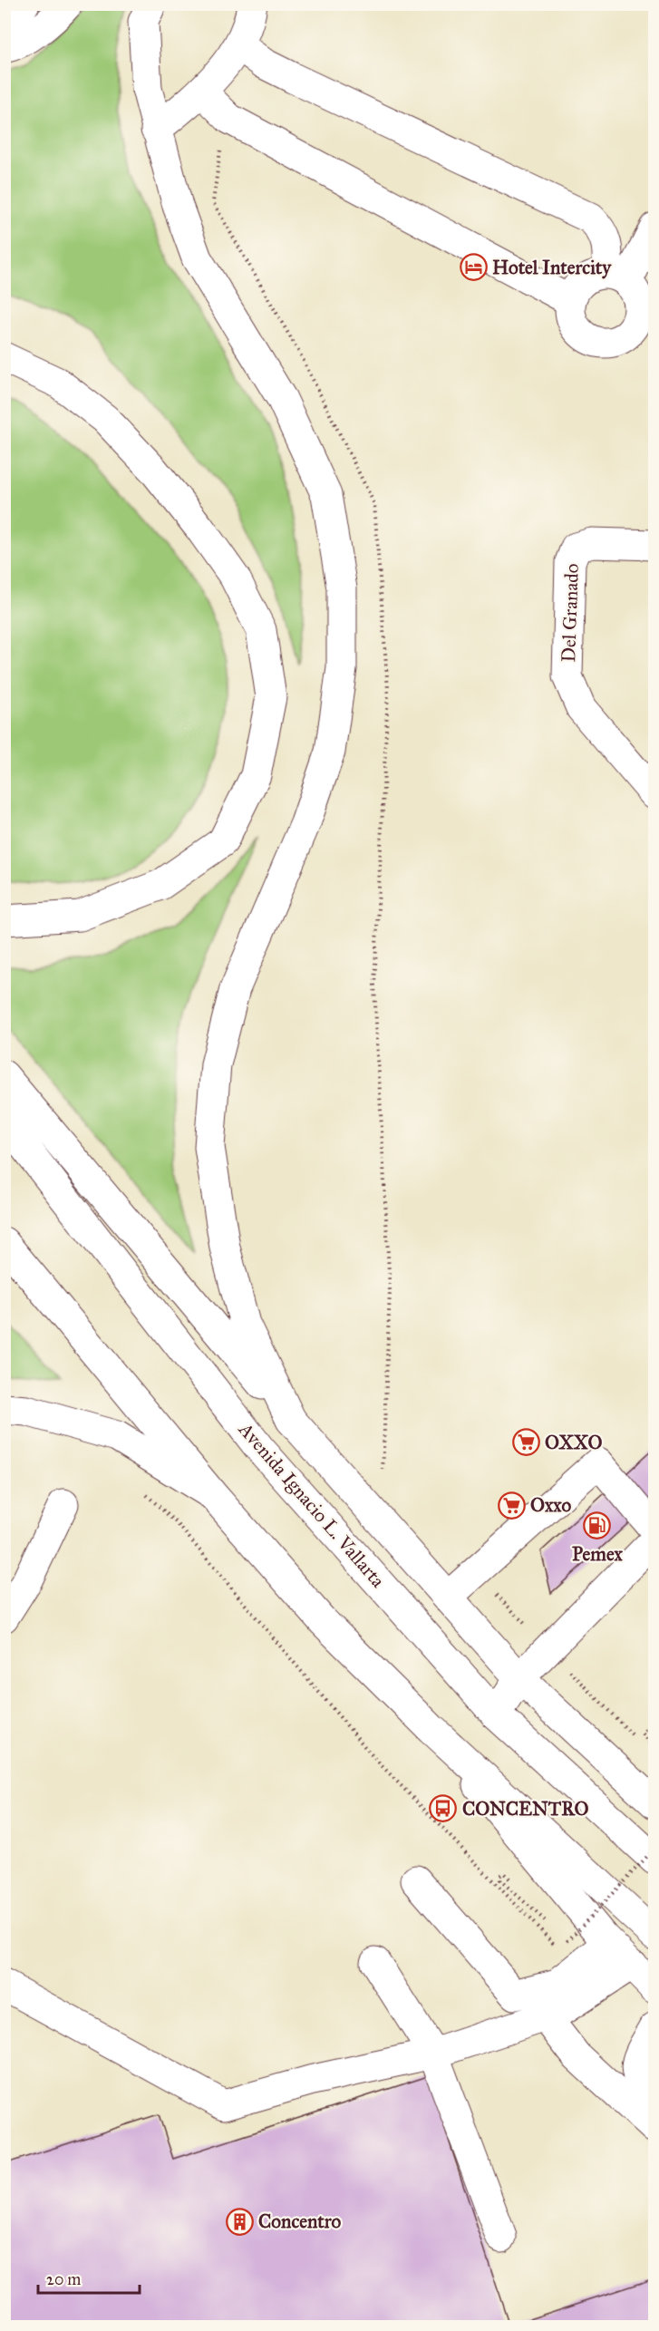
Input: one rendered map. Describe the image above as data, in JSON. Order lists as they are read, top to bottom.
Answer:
{
  "streets": {
    "main road": ["Del Granado", "Avenida Ignacio L. Vallarta"]
  },
  "places": {
    "hotel": ["Hotel Intercity"],
    "supermarket": ["OXXO", "Oxxo"],
    "fuel station": ["Pemex"],
    "bus stop": ["CONCENTRO"],
    "building": ["Concentro"]
  },
  "scale_bar": "20 m"
}
